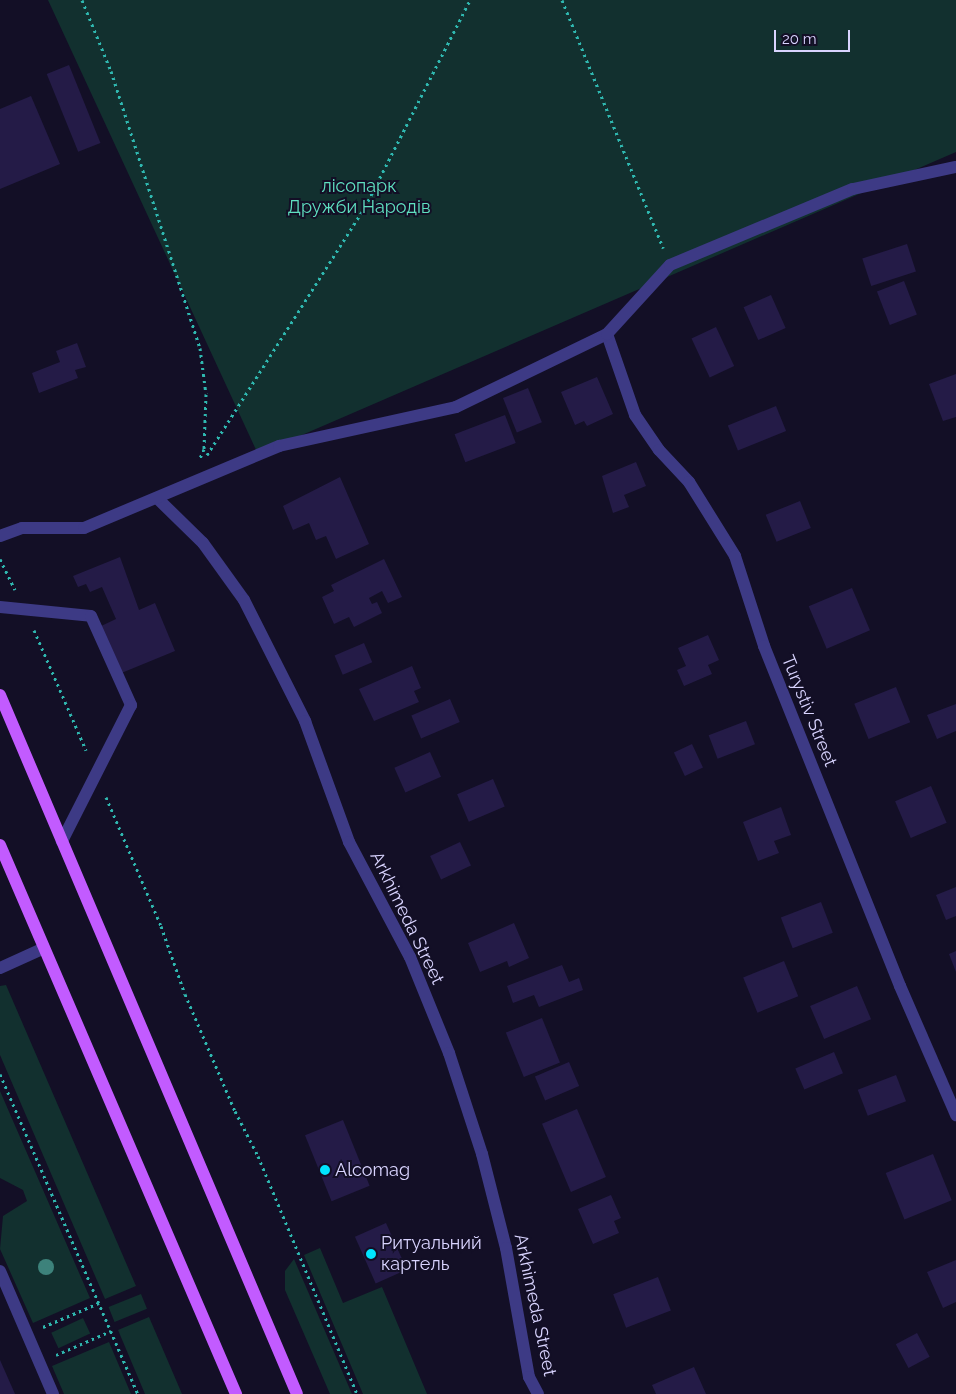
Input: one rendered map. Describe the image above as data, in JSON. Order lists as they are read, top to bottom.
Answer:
{
  "streets": {
    "street": ["Turystiv Street", "Arkhimeda Street"]
  },
  "parks": ["лісопарк Дружби Народів"],
  "places": ["Alcomag", "Ритуальний картель"],
  "scale_bar": "20 m"
}
